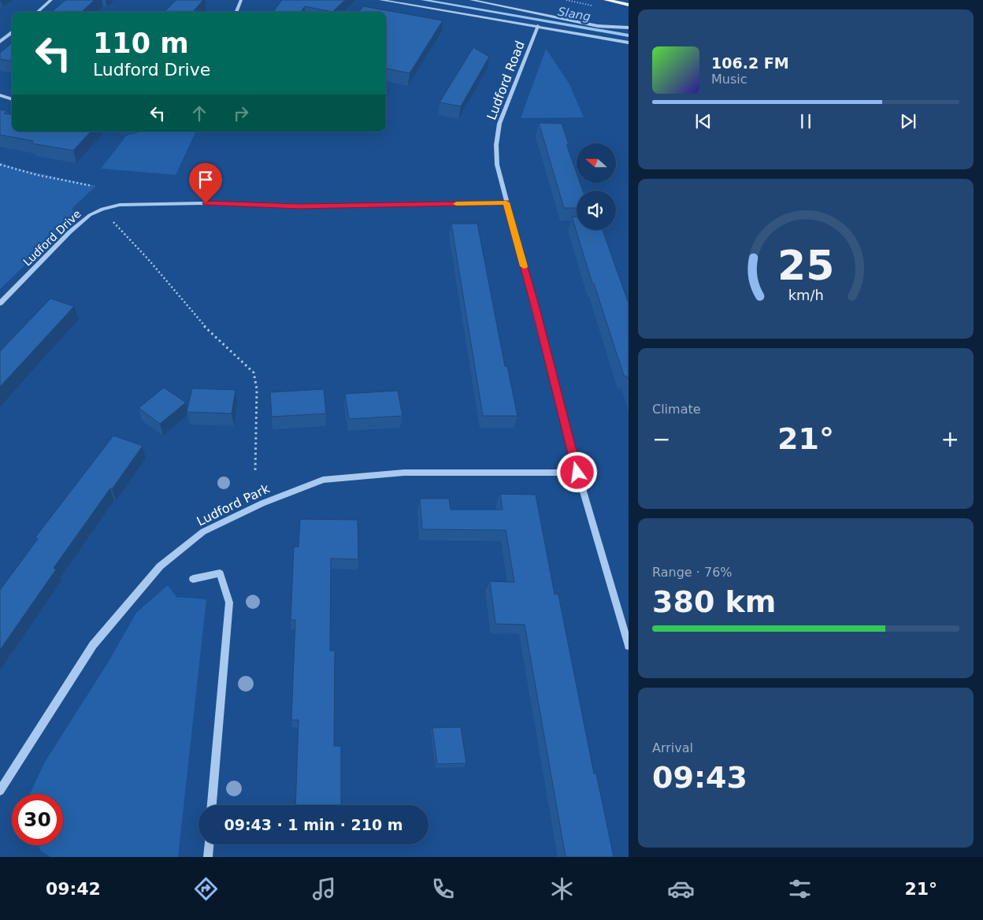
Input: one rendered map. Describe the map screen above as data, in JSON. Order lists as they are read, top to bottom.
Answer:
{
  "streets": {
    "street": ["Ludford Road", "Ludford Drive", "Ludford Park"]
  },
  "crossings": [
    ["Ludford Road", "Ludford Drive"],
    ["Ludford Road", "Ludford Park"]
  ],
  "water": ["Slang"],
  "north": "left",
  "page": {
    "turn": ["110 m", "Ludford Drive"],
    "song": ["106.2 FM", "Music"],
    "tile": [
      "Climate",
      ["Range · 76%", "380 km"],
      ["Arrival", "09:43"]
    ],
    "heat": ["−", "21°", "+"],
    "limit": "30",
    "trip": "09:43 · 1 min · 210 m",
    "tabs": ["09:42", "21°"],
    "gauge": ["25", "km/h"]
  }
}
